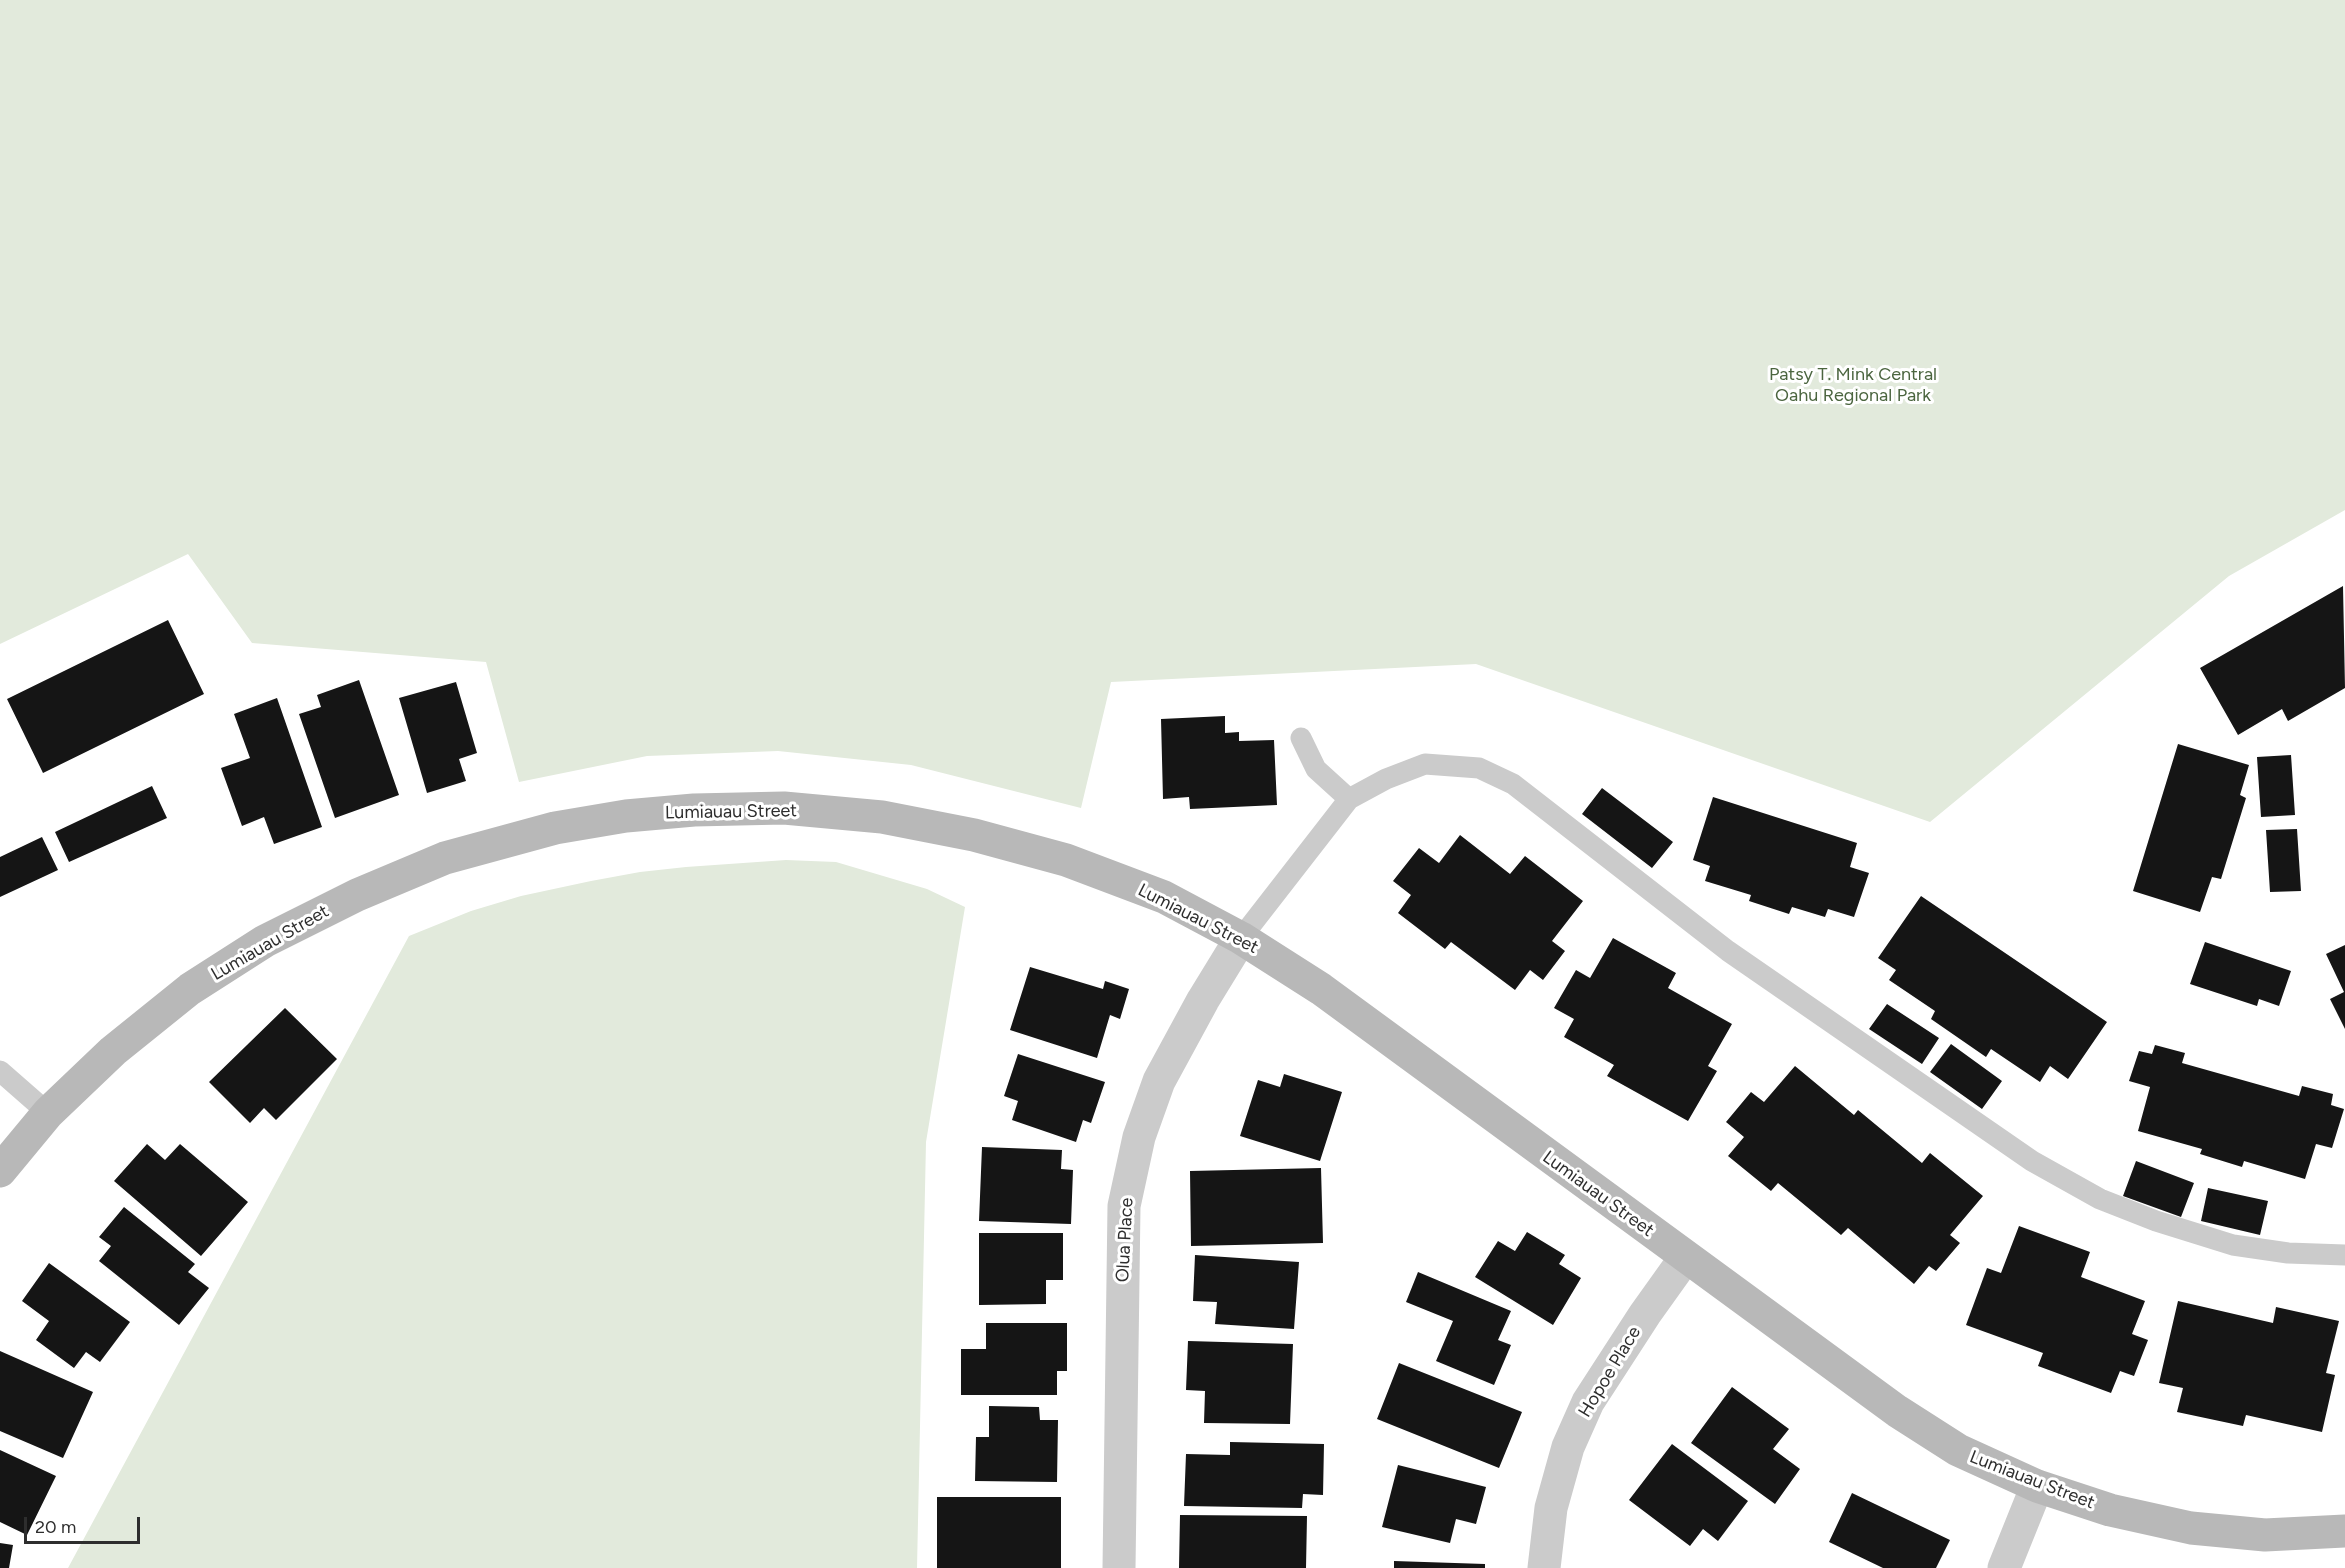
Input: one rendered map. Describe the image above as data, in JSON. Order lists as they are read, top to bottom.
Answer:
{
  "streets": {
    "street": ["Lumiauau Street", "Olua Place", "Hopoe Place"]
  },
  "crossings": [
    ["Lumiauau Street", "Olua Place"],
    ["Lumiauau Street", "Hopoe Place"]
  ],
  "parks": ["Patsy T. Mink Central Oahu Regional Park"],
  "scale_bar": "20 m"
}
